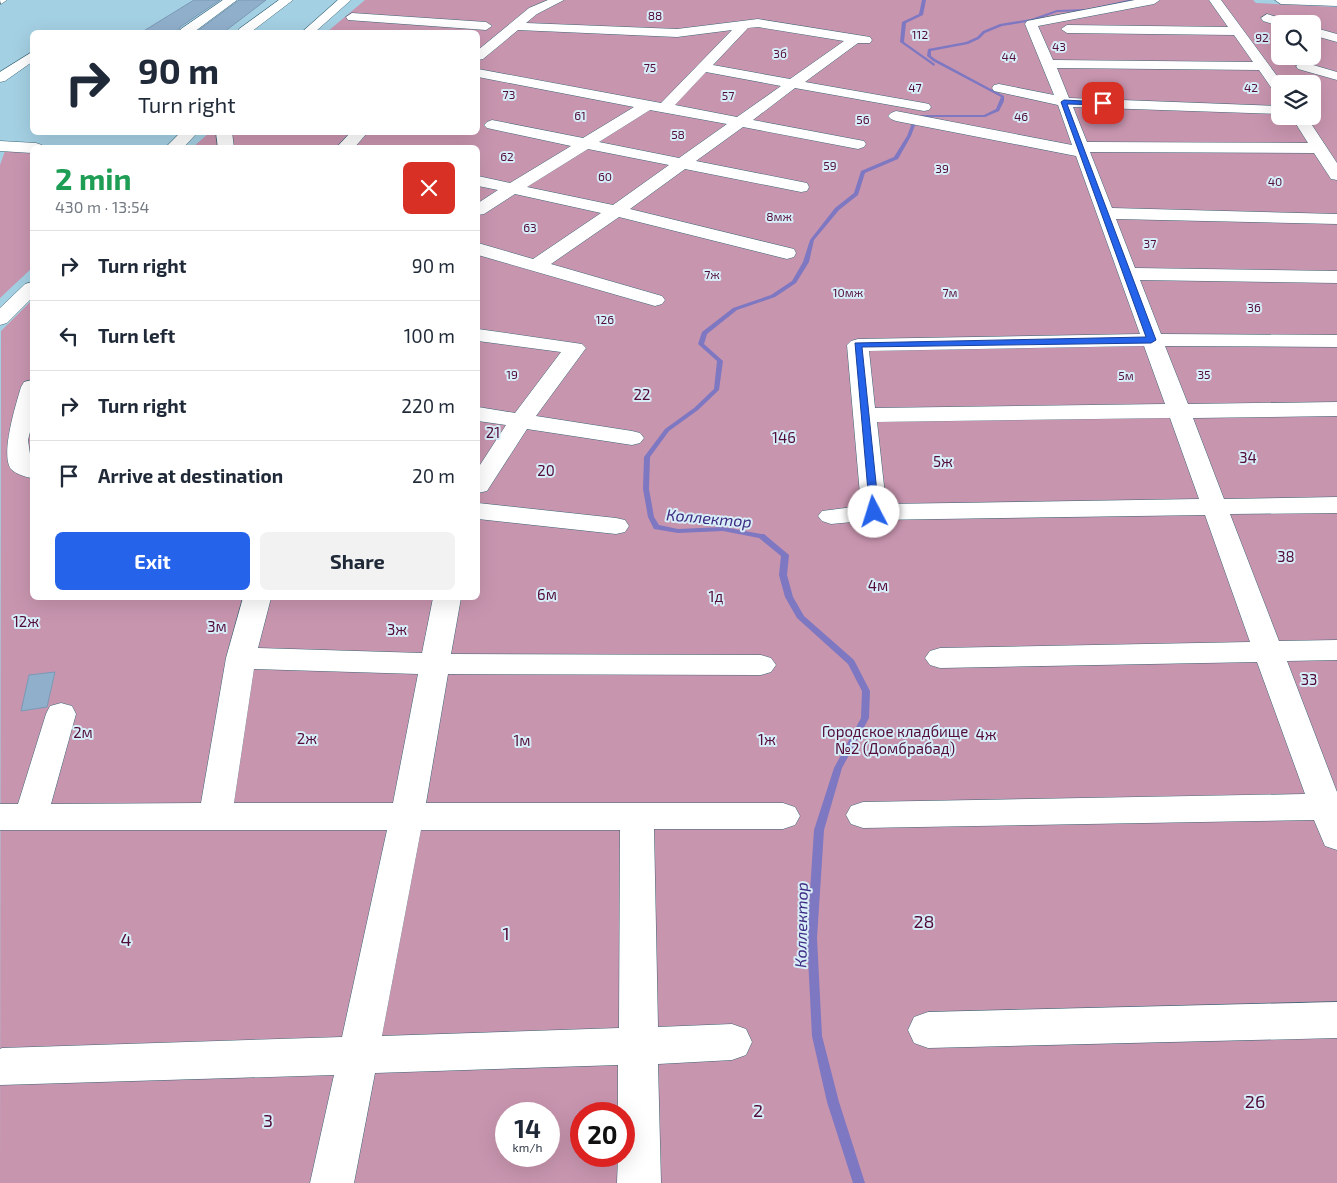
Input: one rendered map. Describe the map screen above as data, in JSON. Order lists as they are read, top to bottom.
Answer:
{
  "water": ["Коллектор"],
  "parks": [
    "88",
    "112",
    "92",
    "43",
    "3б",
    "44",
    "75",
    "47",
    "42",
    "73",
    "57",
    "61",
    "46",
    "56",
    "58",
    "62",
    "59",
    "39",
    "60",
    "40",
    "8мж",
    "63",
    "37",
    "7ж",
    "10мж",
    "7м",
    "36",
    "126",
    "19",
    "35",
    "5м",
    "22",
    "21",
    "146",
    "34",
    "5ж",
    "20",
    "38",
    "4м",
    "6м",
    "1д",
    "12ж",
    "3м",
    "3ж",
    "33",
    "Городское кладбище №2 (Домбрабад)",
    "2м",
    "4ж",
    "2ж",
    "1ж",
    "1м",
    "28",
    "1",
    "4",
    "26",
    "2",
    "3"
  ],
  "page": {
    "turn": ["90 m", "Turn right"],
    "heading": ["2 min", "430 m · 13:54"],
    "list": [
      {
        "name": "Turn right",
        "value": "90 m"
      },
      {
        "name": "Turn left",
        "value": "100 m"
      },
      {
        "name": "Turn right",
        "value": "220 m"
      },
      {
        "name": "Arrive at destination",
        "value": "20 m"
      }
    ],
    "buttons": ["Exit", "Share"],
    "speed": "14 km/h",
    "limit": "20"
  }
}
